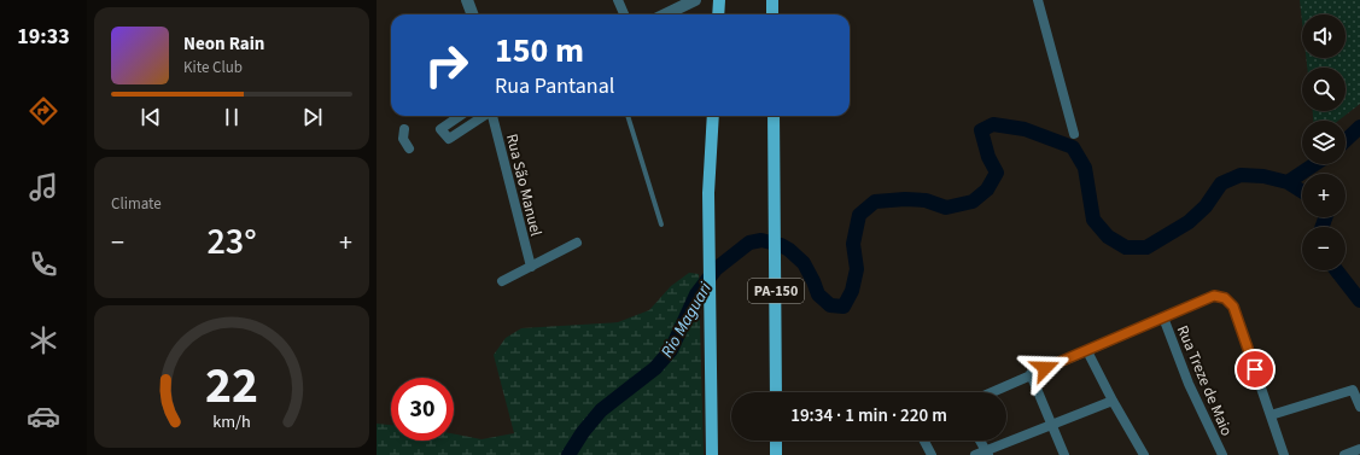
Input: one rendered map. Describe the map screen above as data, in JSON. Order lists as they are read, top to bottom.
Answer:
{
  "streets": {
    "main road": ["PA-150"],
    "street": ["Rua São Manuel", "Rua Treze de Maio"]
  },
  "water": ["Rio Maguari"],
  "page": {
    "tabs": "19:33",
    "map_buttons": ["+", "−"],
    "turn": ["150 m", "Rua Pantanal"],
    "song": ["Neon Rain", "Kite Club"],
    "tile": "Climate",
    "heat": ["−", "23°", "+"],
    "limit": "30",
    "trip": "19:34 · 1 min · 220 m",
    "gauge": ["22", "km/h"]
  }
}
